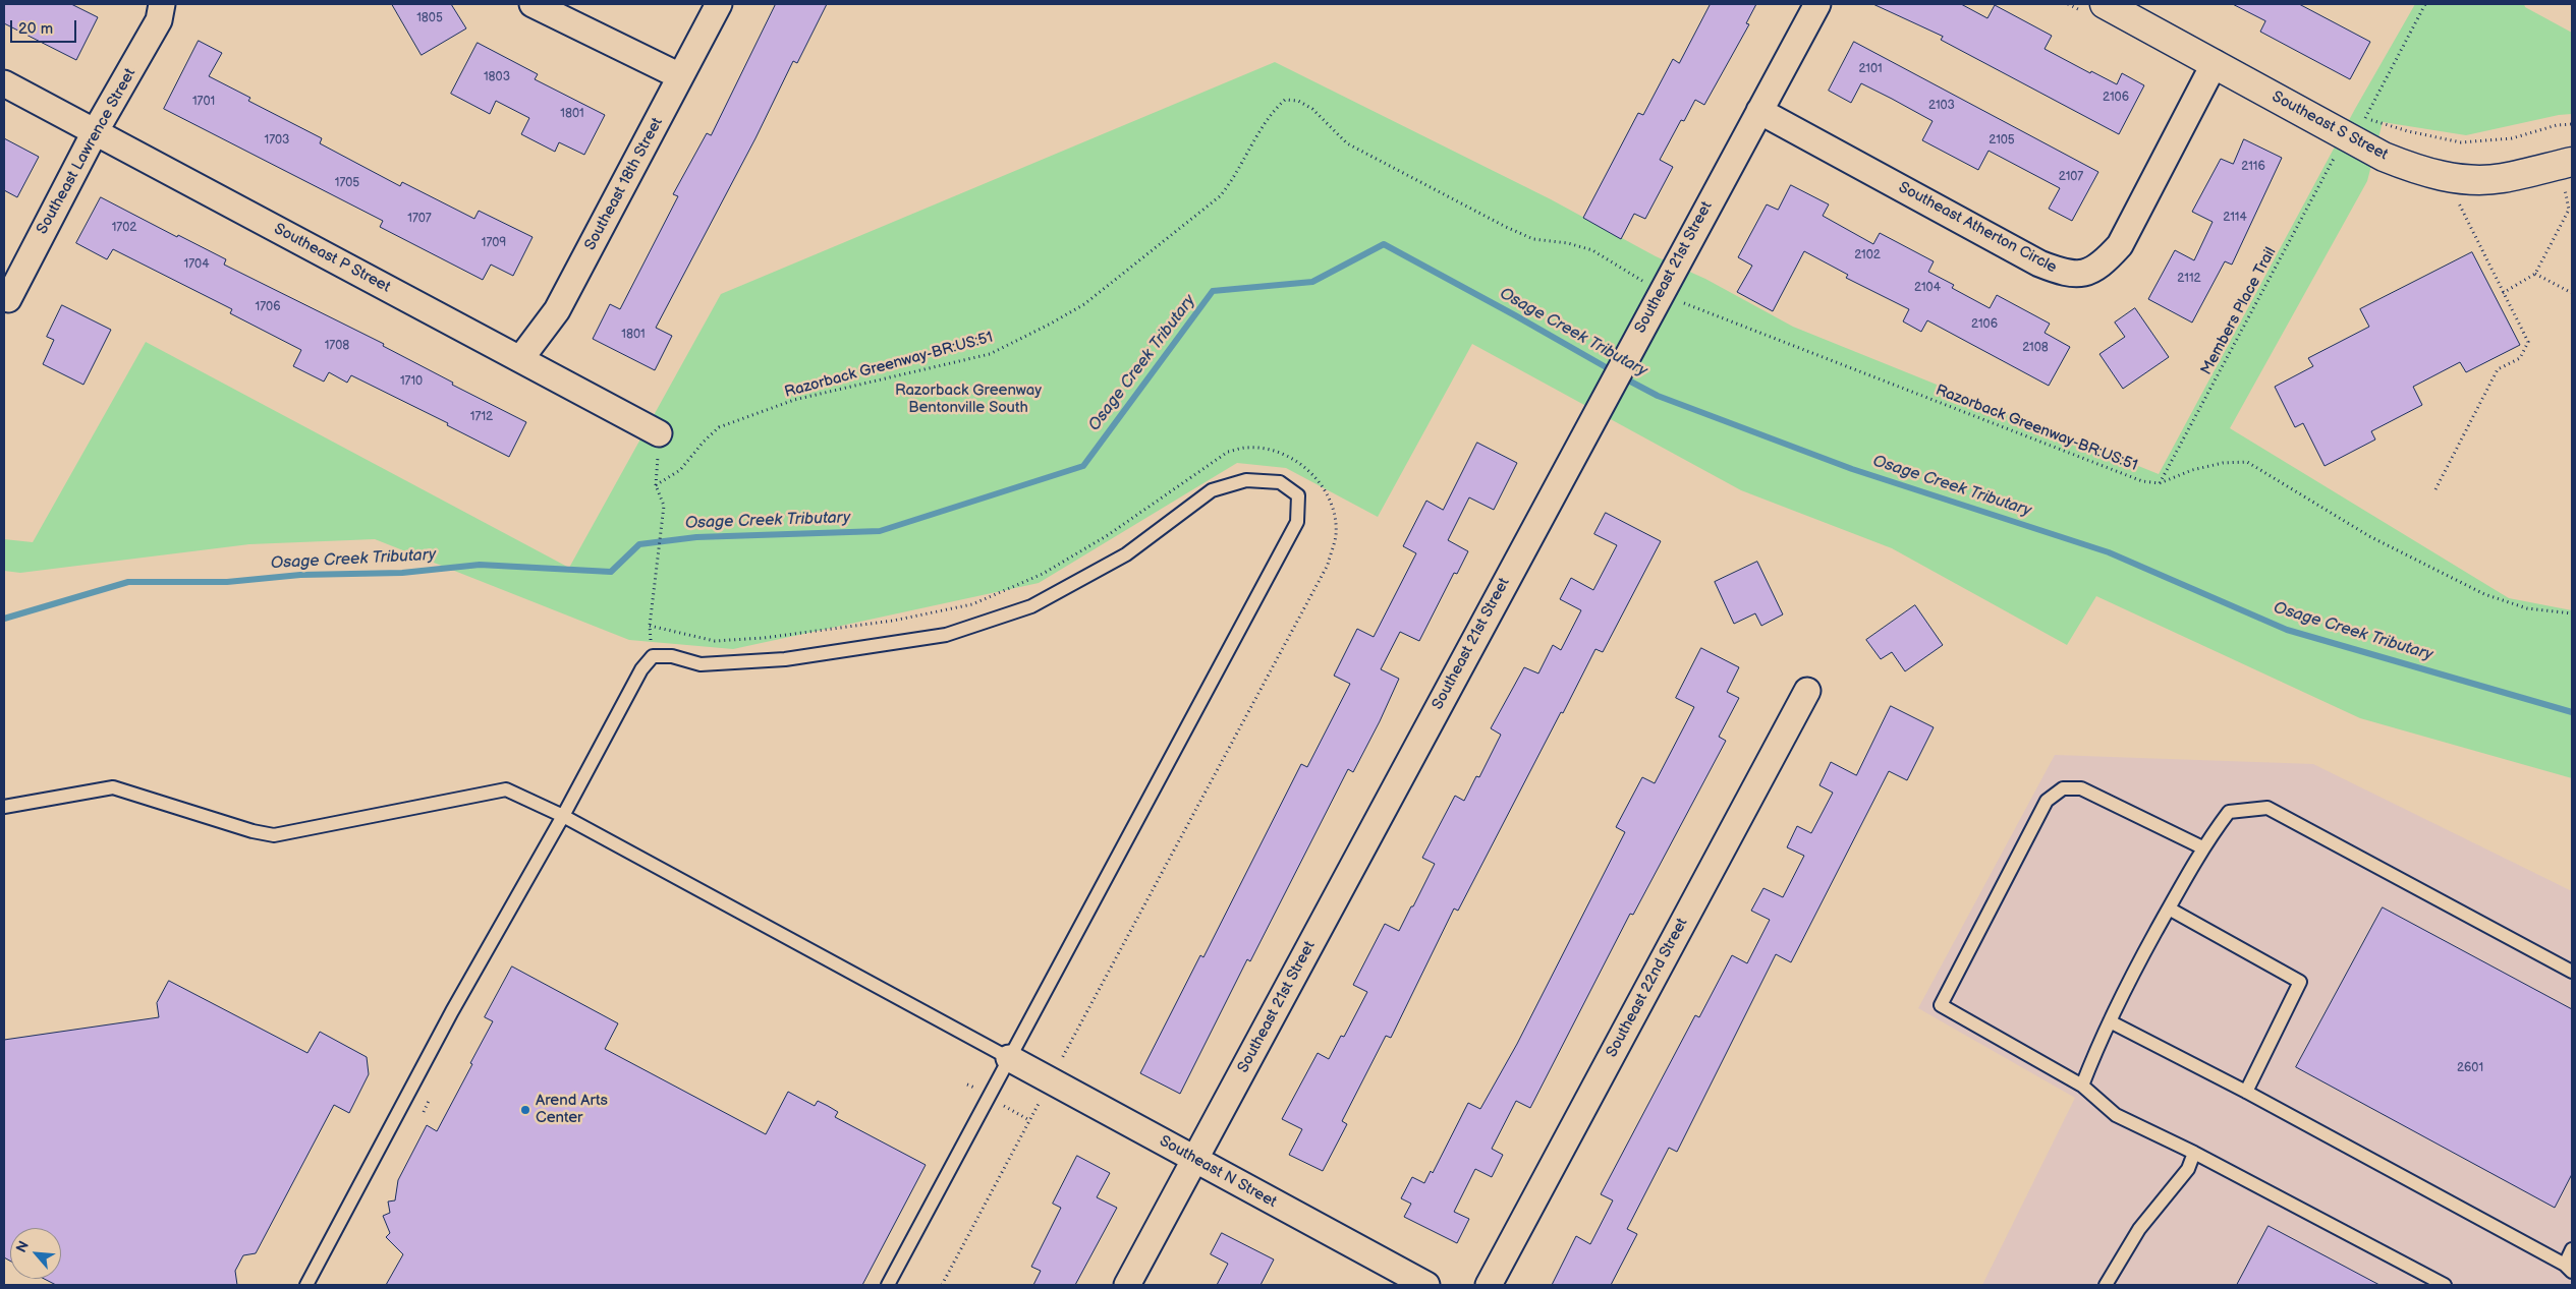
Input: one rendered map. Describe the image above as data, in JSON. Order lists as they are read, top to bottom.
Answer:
{
  "streets": {
    "street": [
      "Southeast S Street",
      "Southeast Lawrence Street",
      "Southeast 18th Street",
      "Southeast Atherton Circle",
      "Southeast P Street",
      "Southeast 21st Street",
      "Southeast 22nd Street",
      "Southeast N Street"
    ],
    "path": ["Members Place Trail", "Razorback Greenway-BR:US:51"]
  },
  "crossings": [
    ["Southeast S Street", "Southeast Atherton Circle"],
    ["Southeast Lawrence Street", "Southeast P Street"],
    ["Southeast 18th Street", "Southeast P Street"],
    ["Southeast Atherton Circle", "Southeast 21st Street"],
    ["Southeast 21st Street", "Southeast N Street"],
    ["Members Place Trail", "Razorback Greenway-BR:US:51"]
  ],
  "water": ["Osage Creek Tributary"],
  "parks": ["Razorback Greenway Bentonville South"],
  "places": ["Arend Arts Center"],
  "house_numbers": [
    "1805",
    "2101",
    "1803",
    "2106",
    "1701",
    "2103",
    "1801",
    "1703",
    "2105",
    "2116",
    "2107",
    "1705",
    "2114",
    "1707",
    "1702",
    "1709",
    "2102",
    "1704",
    "2112",
    "2104",
    "1706",
    "2106",
    "1801",
    "1708",
    "2108",
    "1710",
    "1712",
    "2601"
  ],
  "scale_bar": "20 m",
  "north": "top left"
}
